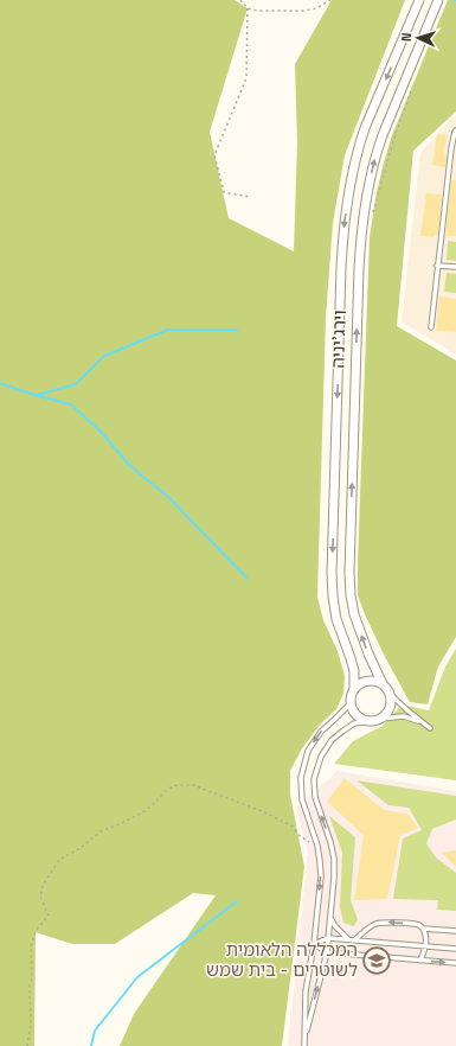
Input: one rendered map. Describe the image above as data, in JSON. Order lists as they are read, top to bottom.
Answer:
{
  "streets": {
    "street": ["וירג'יניה"]
  },
  "places": {
    "school or university": ["המכללה הלאומית לשוטרים - בית שמש"]
  },
  "north": "left"
}
